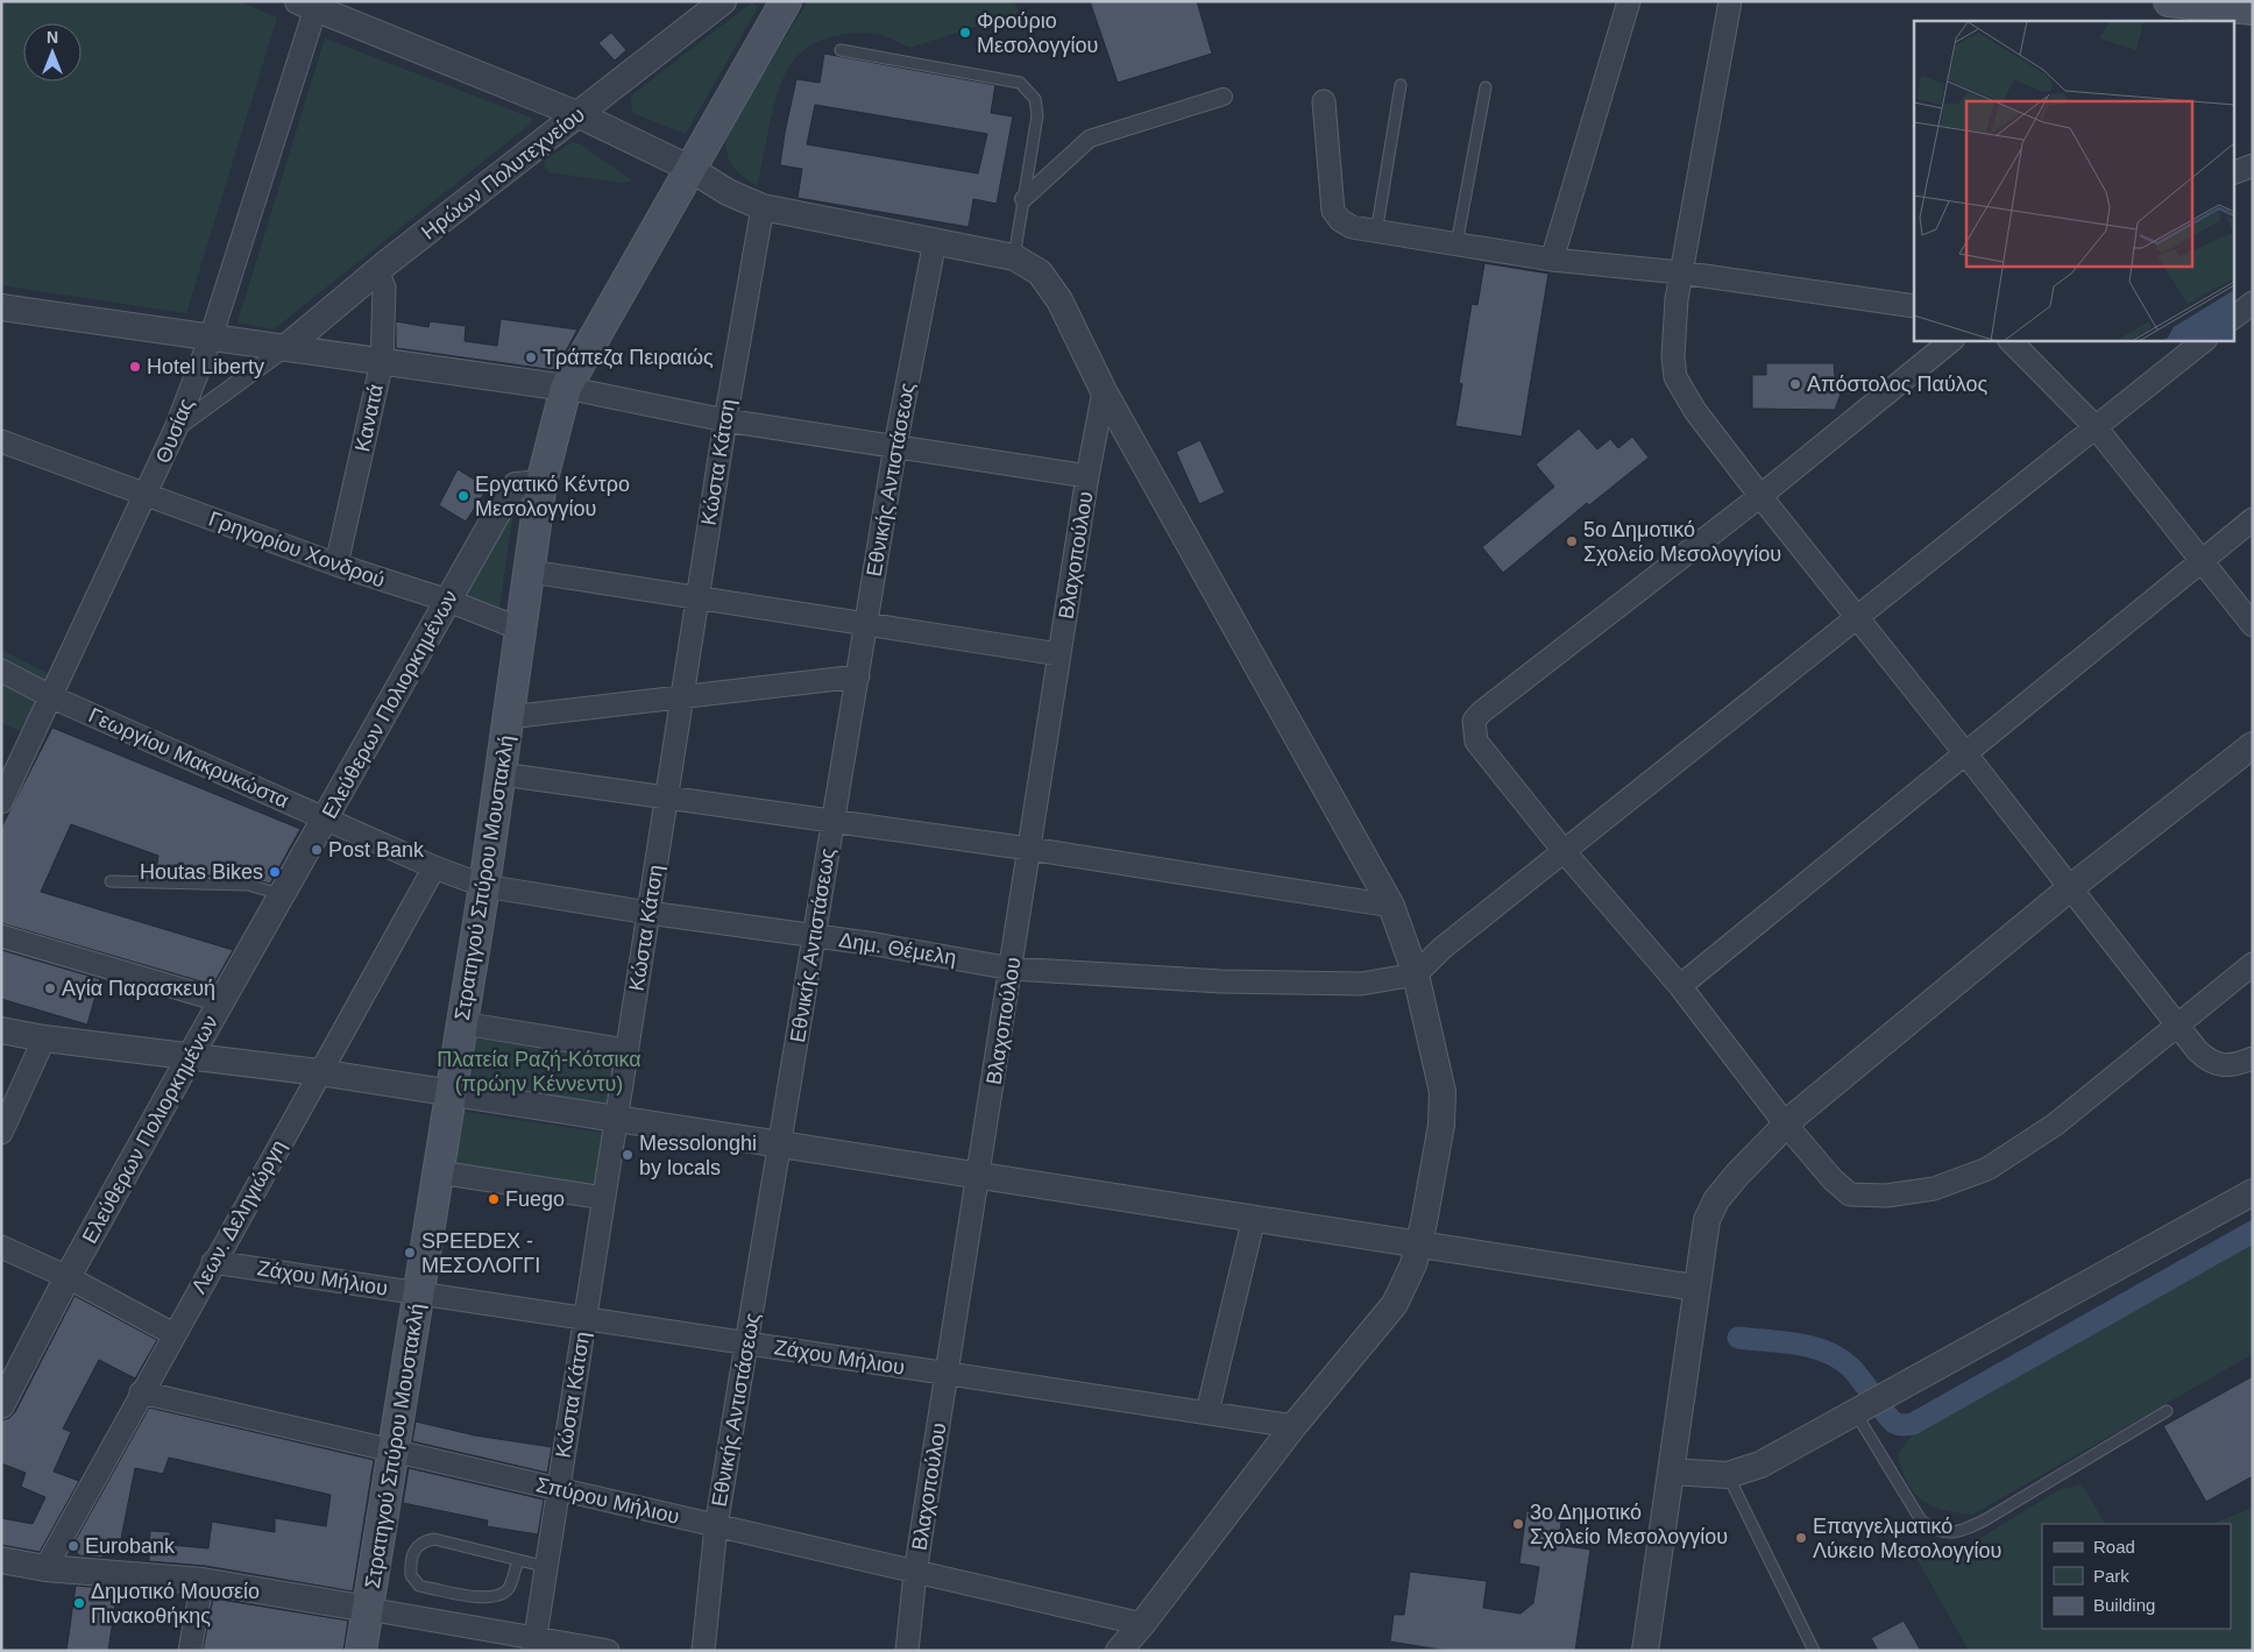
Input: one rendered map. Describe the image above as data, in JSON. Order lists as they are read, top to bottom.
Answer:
{
  "streets": {
    "main road": ["Στρατηγού Σπύρου Μουστακλή"],
    "street": [
      "Ηρώων Πολυτεχνείου",
      "Κανατά",
      "Θυσίας",
      "Κώστα Κάτση",
      "Εθνικής Αντιστάσεως",
      "Γρηγορίου Χονδρού",
      "Βλαχοπούλου",
      "Ελεύθερων Πολιορκημένων",
      "Γεωργίου Μακρυκώστα",
      "Δημ. Θέμελη",
      "Λεων. Δεληγιώργη",
      "Ζάχου Μήλιου",
      "Σπύρου Μήλιου"
    ]
  },
  "crossings": [
    ["Ηρώων Πολυτεχνείου", "Κανατά"],
    ["Κανατά", "Γρηγορίου Χονδρού"],
    ["Θυσίας", "Γρηγορίου Χονδρού"],
    ["Θυσίας", "Γεωργίου Μακρυκώστα"],
    ["Κώστα Κάτση", "Δημ. Θέμελη"],
    ["Κώστα Κάτση", "Ζάχου Μήλιου"],
    ["Κώστα Κάτση", "Σπύρου Μήλιου"],
    ["Εθνικής Αντιστάσεως", "Δημ. Θέμελη"],
    ["Εθνικής Αντιστάσεως", "Ζάχου Μήλιου"],
    ["Εθνικής Αντιστάσεως", "Σπύρου Μήλιου"],
    ["Γρηγορίου Χονδρού", "Ελεύθερων Πολιορκημένων"],
    ["Γρηγορίου Χονδρού", "Στρατηγού Σπύρου Μουστακλή"],
    ["Βλαχοπούλου", "Δημ. Θέμελη"],
    ["Βλαχοπούλου", "Ζάχου Μήλιου"],
    ["Βλαχοπούλου", "Σπύρου Μήλιου"],
    ["Ελεύθερων Πολιορκημένων", "Γεωργίου Μακρυκώστα"],
    ["Ελεύθερων Πολιορκημένων", "Στρατηγού Σπύρου Μουστακλή"],
    ["Ελεύθερων Πολιορκημένων", "Δημ. Θέμελη"],
    ["Γεωργίου Μακρυκώστα", "Δημ. Θέμελη"],
    ["Στρατηγού Σπύρου Μουστακλή", "Δημ. Θέμελη"],
    ["Στρατηγού Σπύρου Μουστακλή", "Ζάχου Μήλιου"],
    ["Στρατηγού Σπύρου Μουστακλή", "Σπύρου Μήλιου"],
    ["Δημ. Θέμελη", "Λεων. Δεληγιώργη"],
    ["Λεων. Δεληγιώργη", "Ζάχου Μήλιου"],
    ["Λεων. Δεληγιώργη", "Σπύρου Μήλιου"]
  ],
  "parks": ["Πλατεία Ραζή-Κότσικα (πρώην Κέννεντυ)"],
  "places": [
    "Φρούριο Μεσολογγίου",
    "Τράπεζα Πειραιώς",
    "Hotel Liberty",
    "Απόστολος Παύλος",
    "Eργατικό Κέντρο Μεσολογγίου",
    "5ο Δημοτικό Σχολείο Μεσολογγίου",
    "Post Bank",
    "Houtas Bikes",
    "Αγία Παρασκευή",
    "Messolonghi by locals",
    "Fuego",
    "SPEEDEX - ΜΕΣΟΛΟΓΓΙ",
    "3ο Δημοτικό Σχολείο Μεσολογγίου",
    "Επαγγελματικό Λύκειο Μεσολογγίου",
    "Eurobank",
    "Δημοτικό Μουσείο Πινακοθήκης"
  ],
  "legend": ["Road", "Park", "Building"],
  "north": "top"
}
